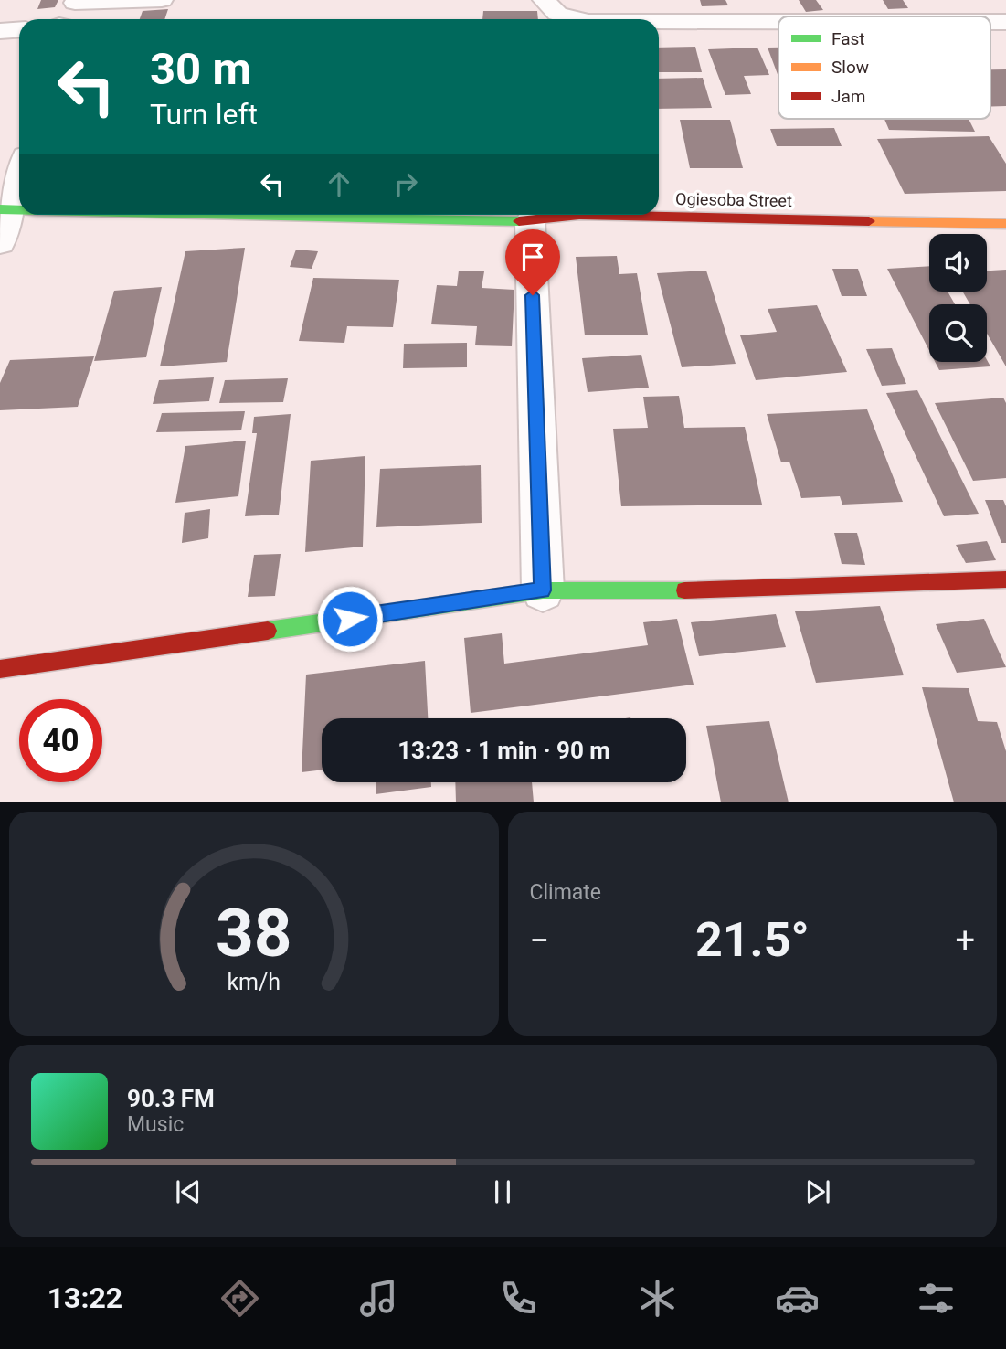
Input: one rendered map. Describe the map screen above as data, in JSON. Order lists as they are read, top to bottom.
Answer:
{
  "streets": {
    "street": ["Ogiesoba Street"]
  },
  "legend": ["Fast", "Slow", "Jam"],
  "page": {
    "turn": ["30 m", "Turn left"],
    "limit": "40",
    "trip": "13:23 · 1 min · 90 m",
    "tile": "Climate",
    "heat": ["−", "21.5°", "+"],
    "song": ["90.3 FM", "Music"],
    "tabs": "13:22",
    "gauge": ["38", "km/h"]
  }
}
